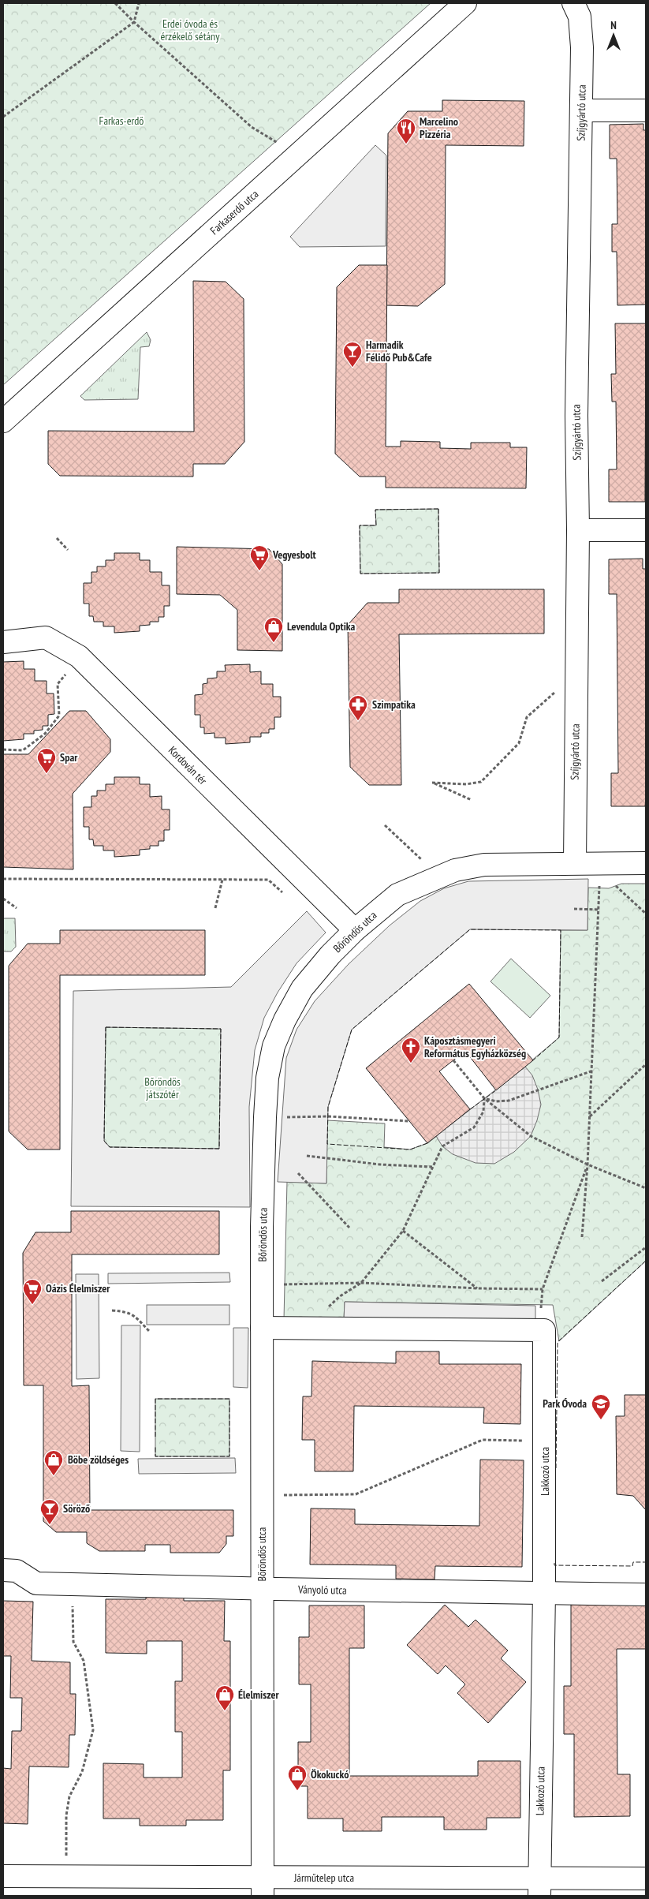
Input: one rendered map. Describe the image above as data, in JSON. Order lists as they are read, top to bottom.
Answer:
{
  "streets": {
    "street": [
      "Szíjgyártó utca",
      "Farkaserdő utca",
      "Kordován tér",
      "Bőröndös utca",
      "Lakkozó utca",
      "Ványoló utca",
      "Járműtelep utca"
    ]
  },
  "crossings": [
    ["Szíjgyártó utca", "Bőröndös utca"],
    ["Kordován tér", "Bőröndös utca"],
    ["Bőröndös utca", "Ványoló utca"],
    ["Bőröndös utca", "Járműtelep utca"],
    ["Lakkozó utca", "Ványoló utca"],
    ["Lakkozó utca", "Járműtelep utca"]
  ],
  "parks": ["Erdei óvoda és érzékelő sétány", "Farkas-erdő", "Bőröndös játszótér"],
  "places": {
    "restaurant": ["Marcelino Pizzéria"],
    "bar": ["Harmadik Félidő Pub&Cafe", "Söröző"],
    "supermarket": ["Vegyesbolt", "Spar", "Oázis Élelmiszer"],
    "shop": [
      "Levendula Optika",
      "Böbe zöldséges",
      "Élelmiszer",
      "Ökokuckó"
    ],
    "pharmacy": ["Szimpatika"],
    "church": ["Káposztásmegyeri Református Egyházközség"],
    "school or university": ["Park Óvoda"]
  },
  "north": "top"
}
